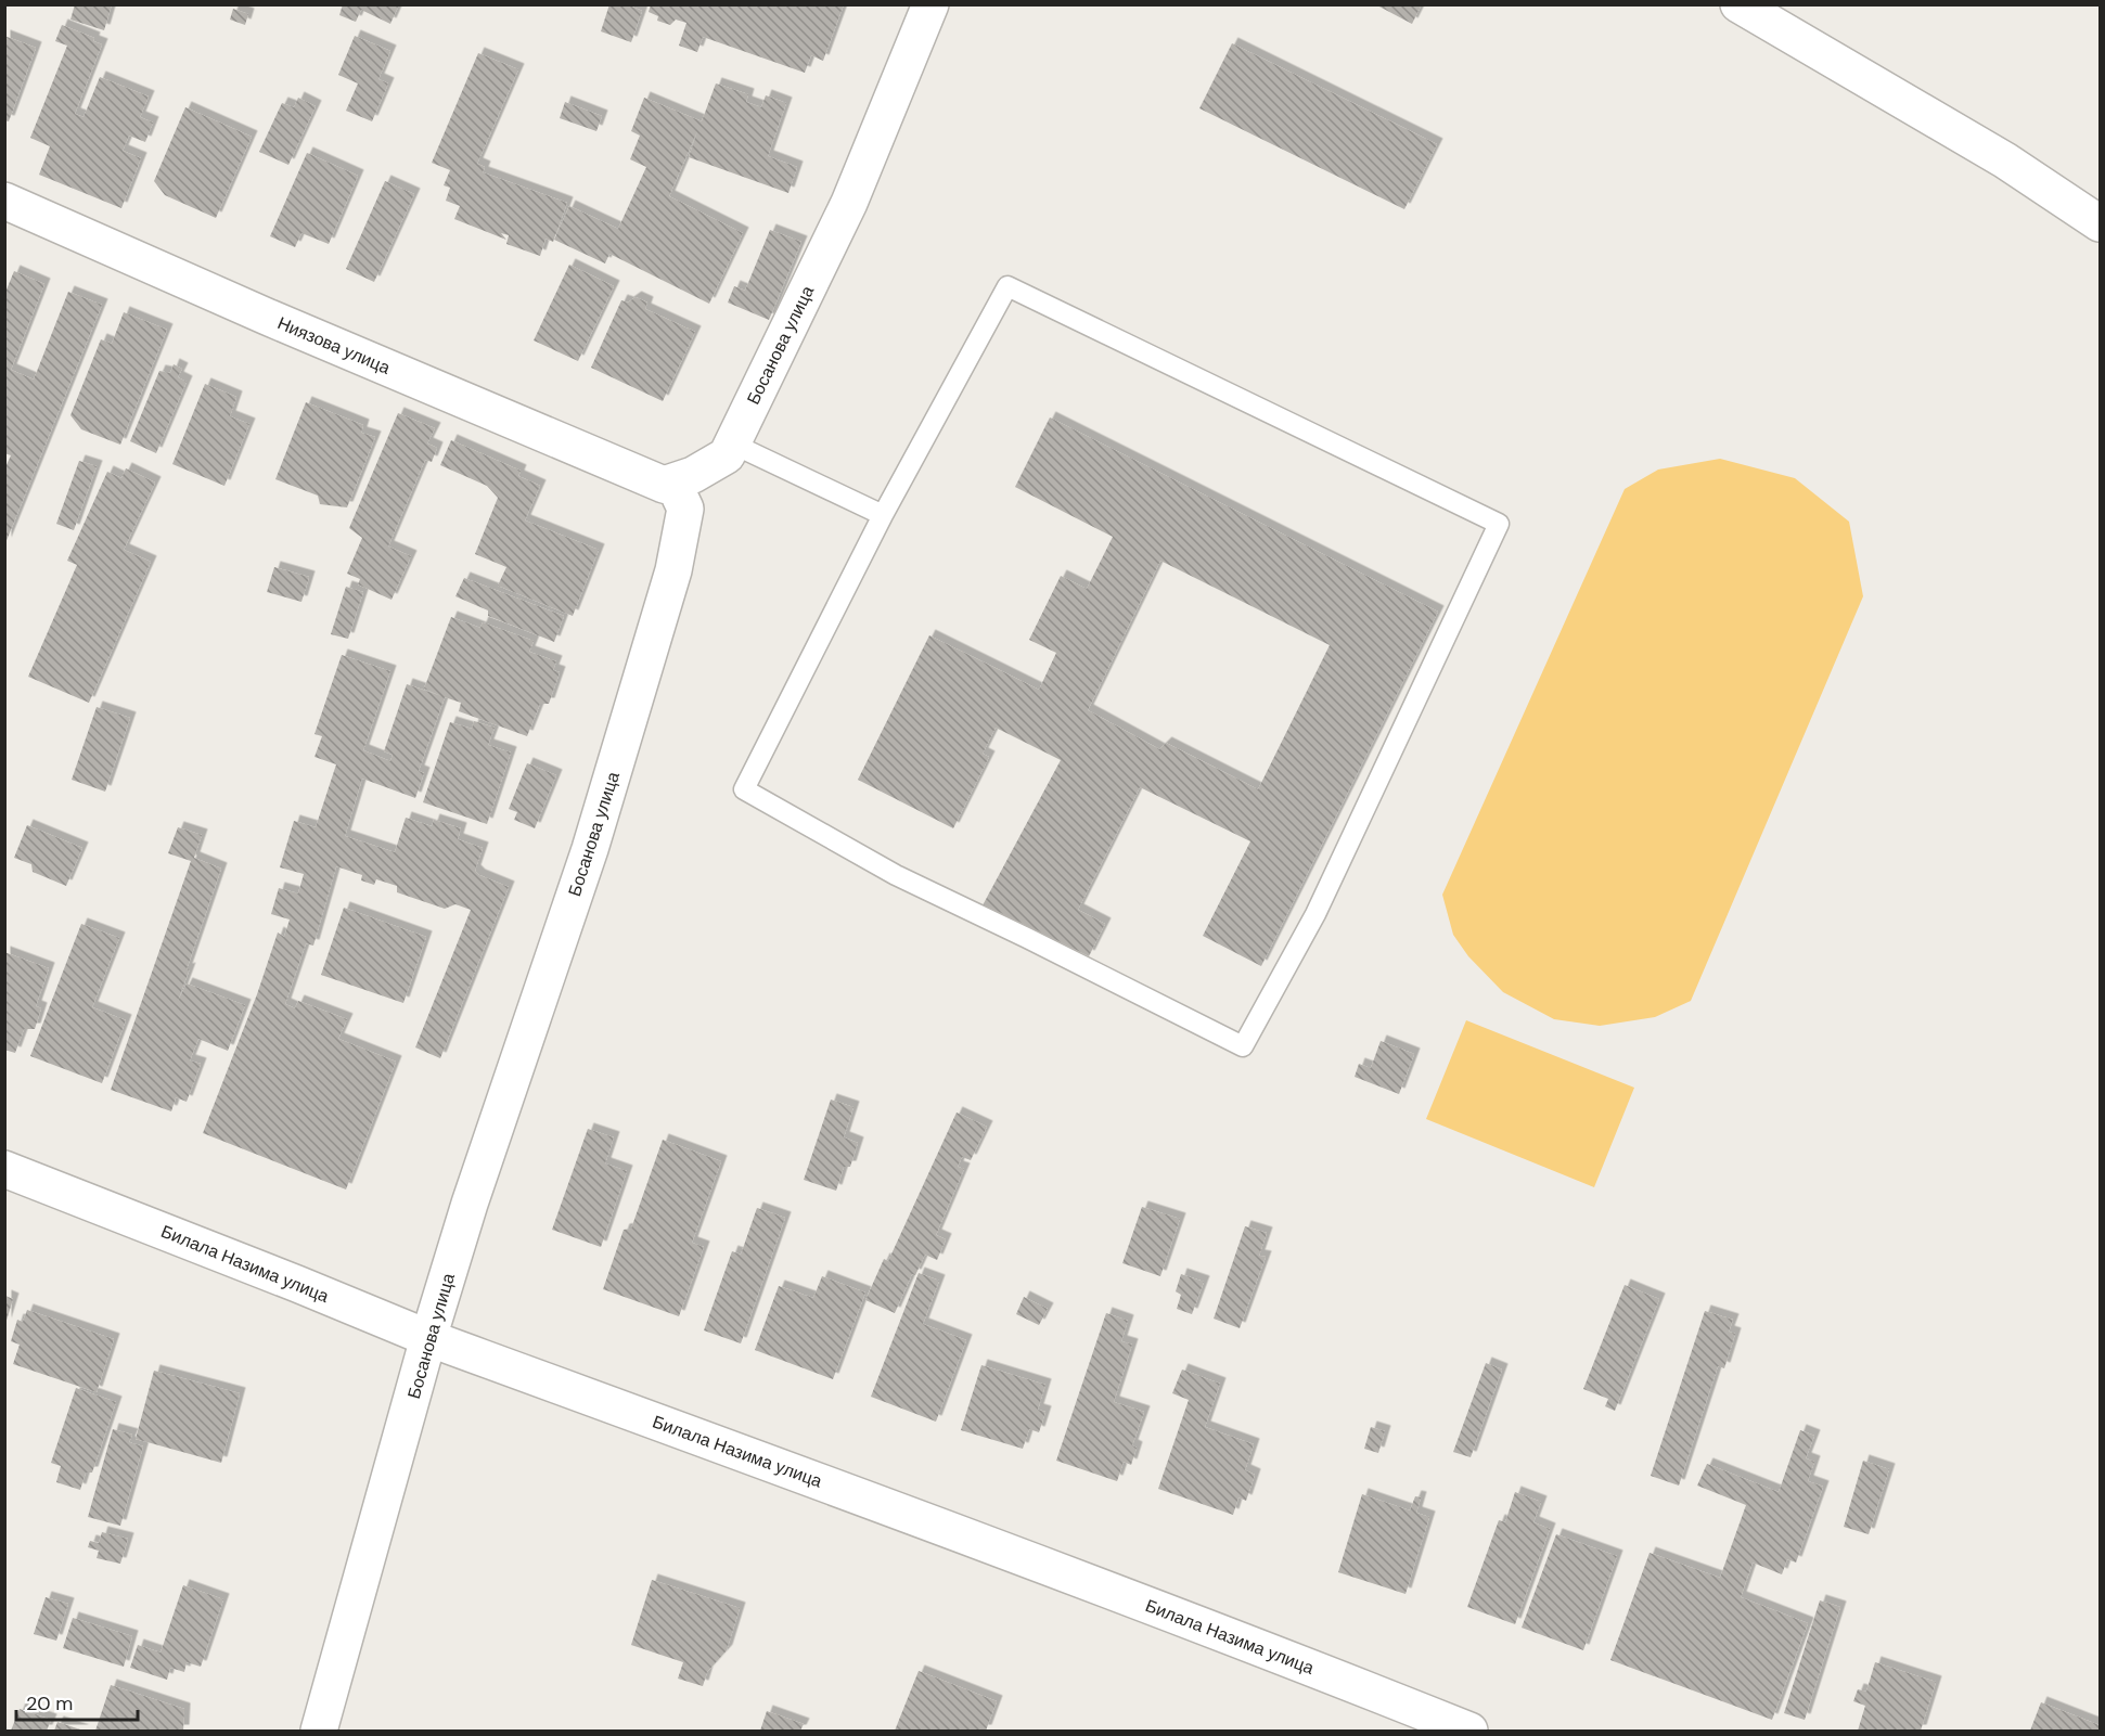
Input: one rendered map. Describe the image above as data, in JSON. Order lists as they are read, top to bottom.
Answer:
{
  "streets": {
    "street": ["Ниязова улица", "Босанова улица", "Билала Назима улица"]
  },
  "crossings": [
    ["Ниязова улица", "Босанова улица"],
    ["Босанова улица", "Билала Назима улица"]
  ],
  "scale_bar": "20 m"
}
